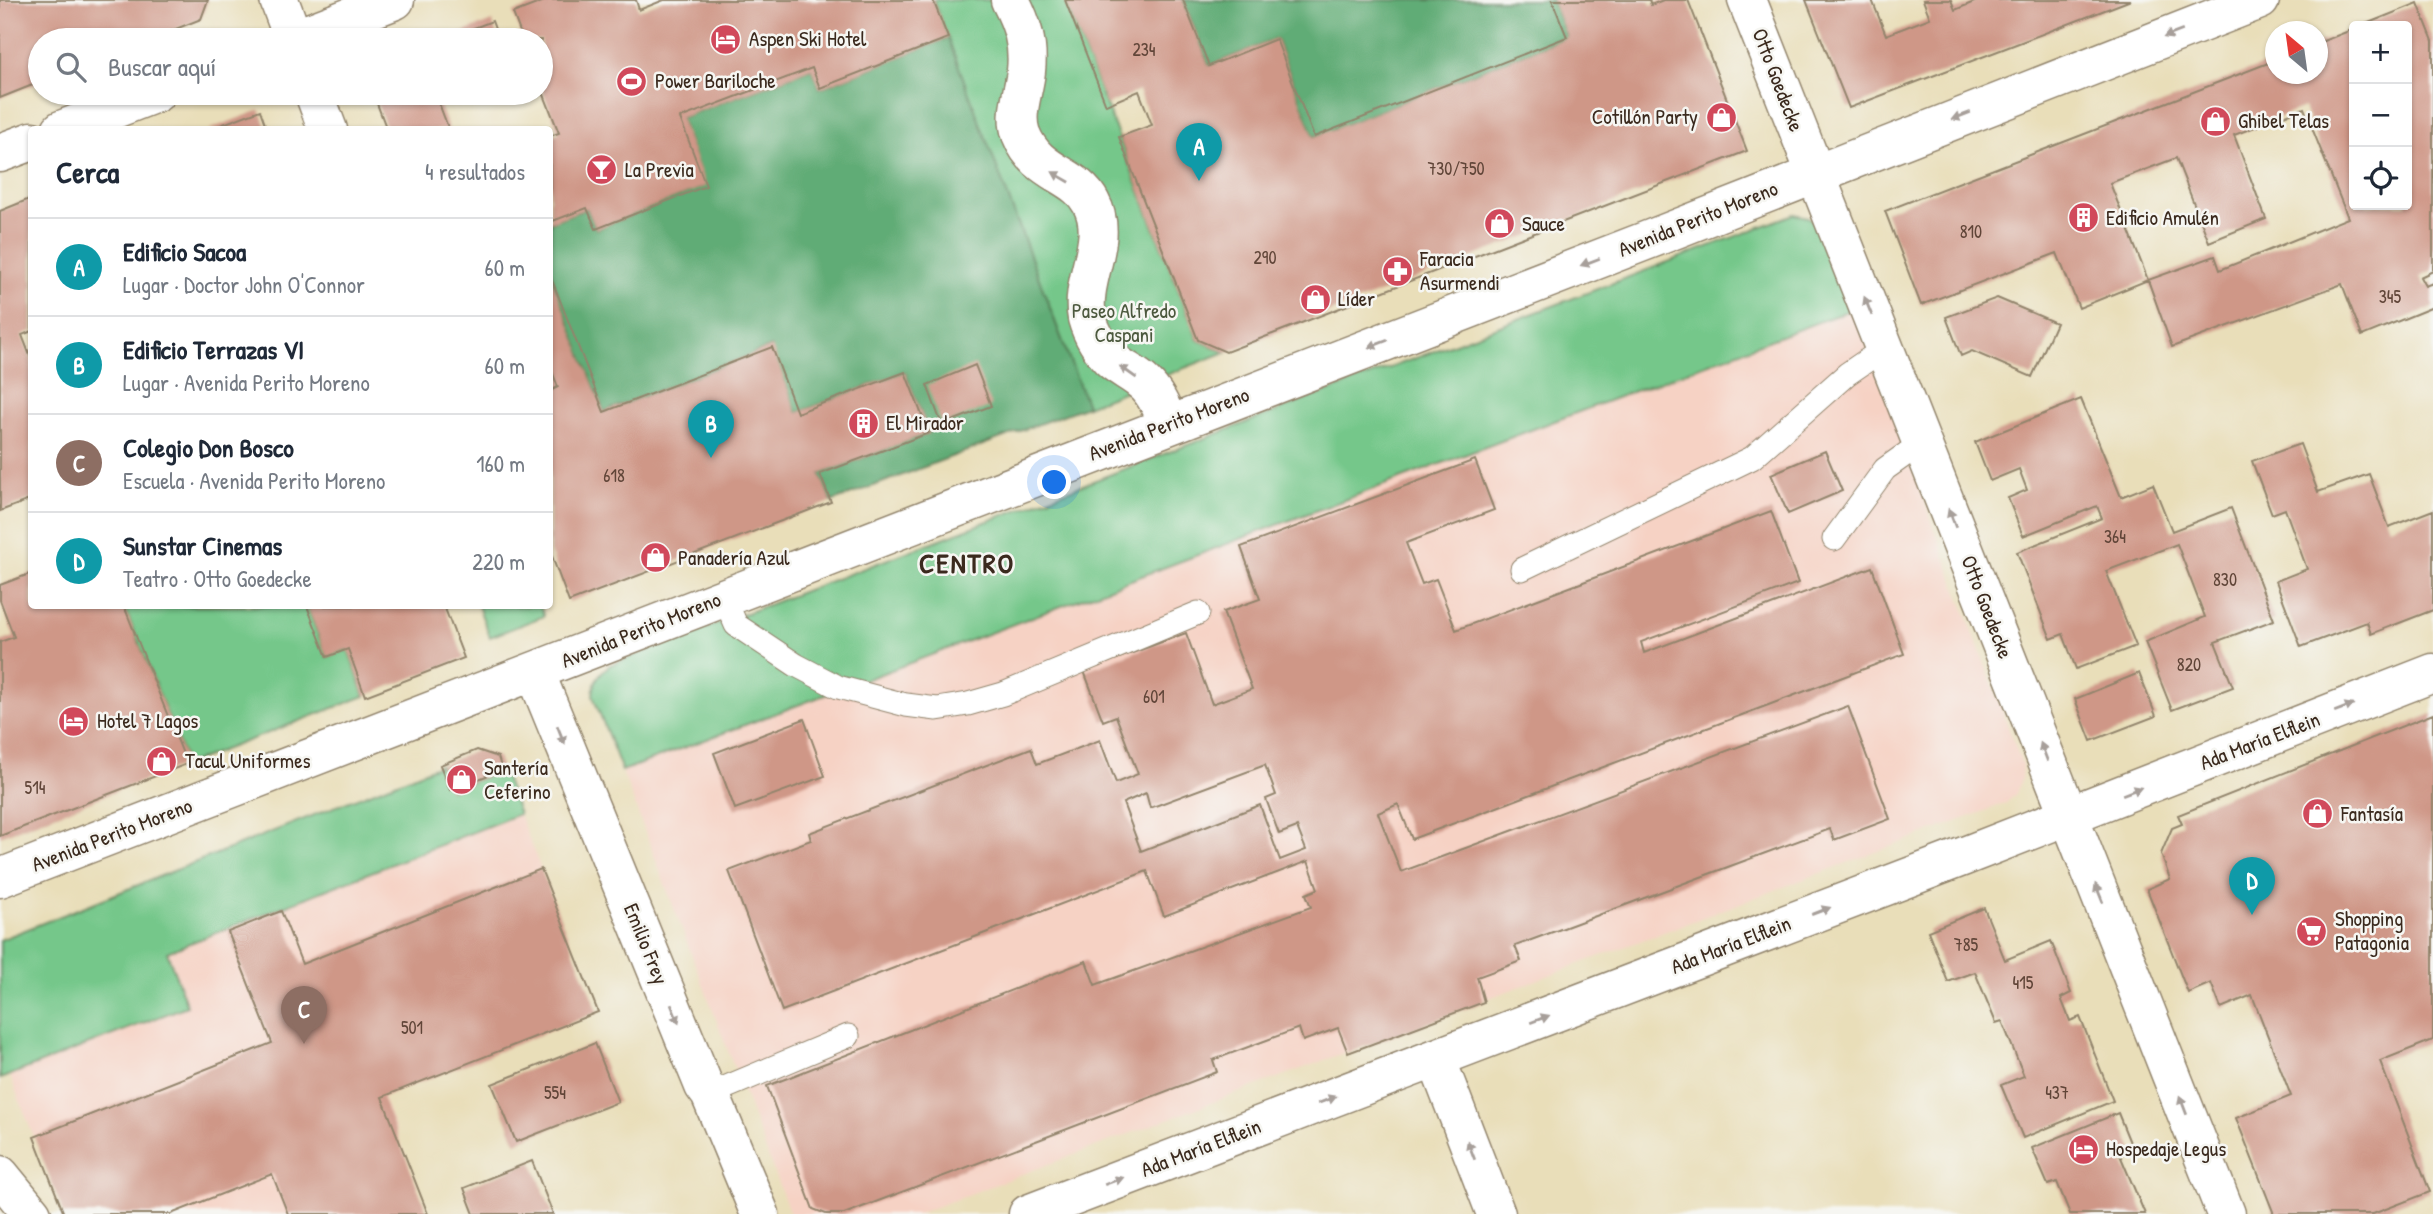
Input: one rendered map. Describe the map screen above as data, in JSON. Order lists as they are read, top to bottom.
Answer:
{
  "streets": {
    "street": [
      "Otto Goedecke",
      "Avenida Perito Moreno",
      "Ada María Elflein",
      "Emilio Frey"
    ]
  },
  "crossings": [
    ["Otto Goedecke", "Avenida Perito Moreno"],
    ["Otto Goedecke", "Ada María Elflein"],
    ["Avenida Perito Moreno", "Emilio Frey"]
  ],
  "one_way": [
    "Otto Goedecke",
    "Avenida Perito Moreno",
    "Ada María Elflein",
    "Emilio Frey"
  ],
  "districts": ["CENTRO"],
  "parks": ["Paseo Alfredo Caspani"],
  "places": {
    "hotel": ["Aspen Ski Hotel", "Hotel 7 Lagos", "Hospedaje Legus"],
    "sports": ["Power Bariloche"],
    "shop": [
      "Cotillón Party",
      "Ghibel Telas",
      "Sauce",
      "Líder",
      "Panadería Azul",
      "Tacul Uniformes",
      "Santería Ceferino",
      "Fantasía"
    ],
    "bar": ["La Previa"],
    "building": ["Edificio Amulén", "El Mirador"],
    "pharmacy": ["Faracia Asurmendi"],
    "supermarket": ["Shopping Patagonia"]
  },
  "house_numbers": [
    "234",
    "730/750",
    "810",
    "290",
    "345",
    "618",
    "364",
    "830",
    "820",
    "601",
    "514",
    "785",
    "415",
    "501",
    "554",
    "437"
  ],
  "north": "top left",
  "page": {
    "map_buttons": ["+", "−"],
    "search": "Buscar aquí",
    "pins": [
      "A",
      "B",
      "D",
      "C"
    ],
    "heading": ["Cerca", "4 resultados"],
    "list": [
      {
        "mark": "A",
        "name": "Edificio Sacoa",
        "note": "Lugar · Doctor John O'Connor",
        "value": "60 m"
      },
      {
        "mark": "B",
        "name": "Edificio Terrazas VI",
        "note": "Lugar · Avenida Perito Moreno",
        "value": "60 m"
      },
      {
        "mark": "C",
        "name": "Colegio Don Bosco",
        "note": "Escuela · Avenida Perito Moreno",
        "value": "160 m"
      },
      {
        "mark": "D",
        "name": "Sunstar Cinemas",
        "note": "Teatro · Otto Goedecke",
        "value": "220 m"
      }
    ]
  }
}
